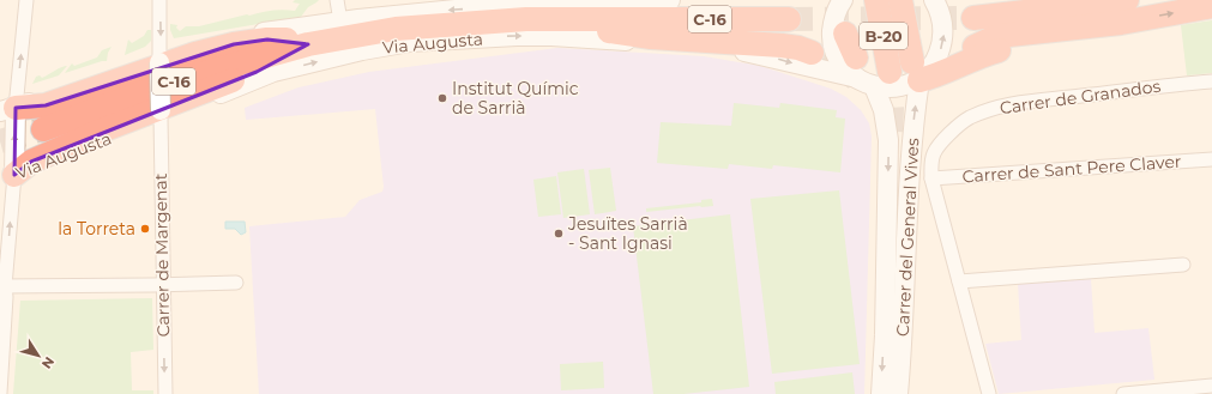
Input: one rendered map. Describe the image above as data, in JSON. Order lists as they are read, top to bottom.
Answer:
{
  "streets": {
    "highway": ["C-16", "B-20"],
    "street": [
      "Via Augusta",
      "Carrer de Granados",
      "Carrer de Sant Pere Claver",
      "Carrer del General Vives",
      "Carrer de Margenat"
    ]
  },
  "crossings": [
    ["C-16", "Via Augusta"],
    ["B-20", "Carrer del General Vives"],
    ["Via Augusta", "Carrer de Margenat"],
    ["Carrer de Granados", "Carrer de Sant Pere Claver"]
  ],
  "one_way": ["Carrer de Margenat"],
  "places": ["Institut Químic de Sarrià", "la Torreta", "Jesuïtes Sarrià - Sant Ignasi"],
  "north": "bottom right"
}
